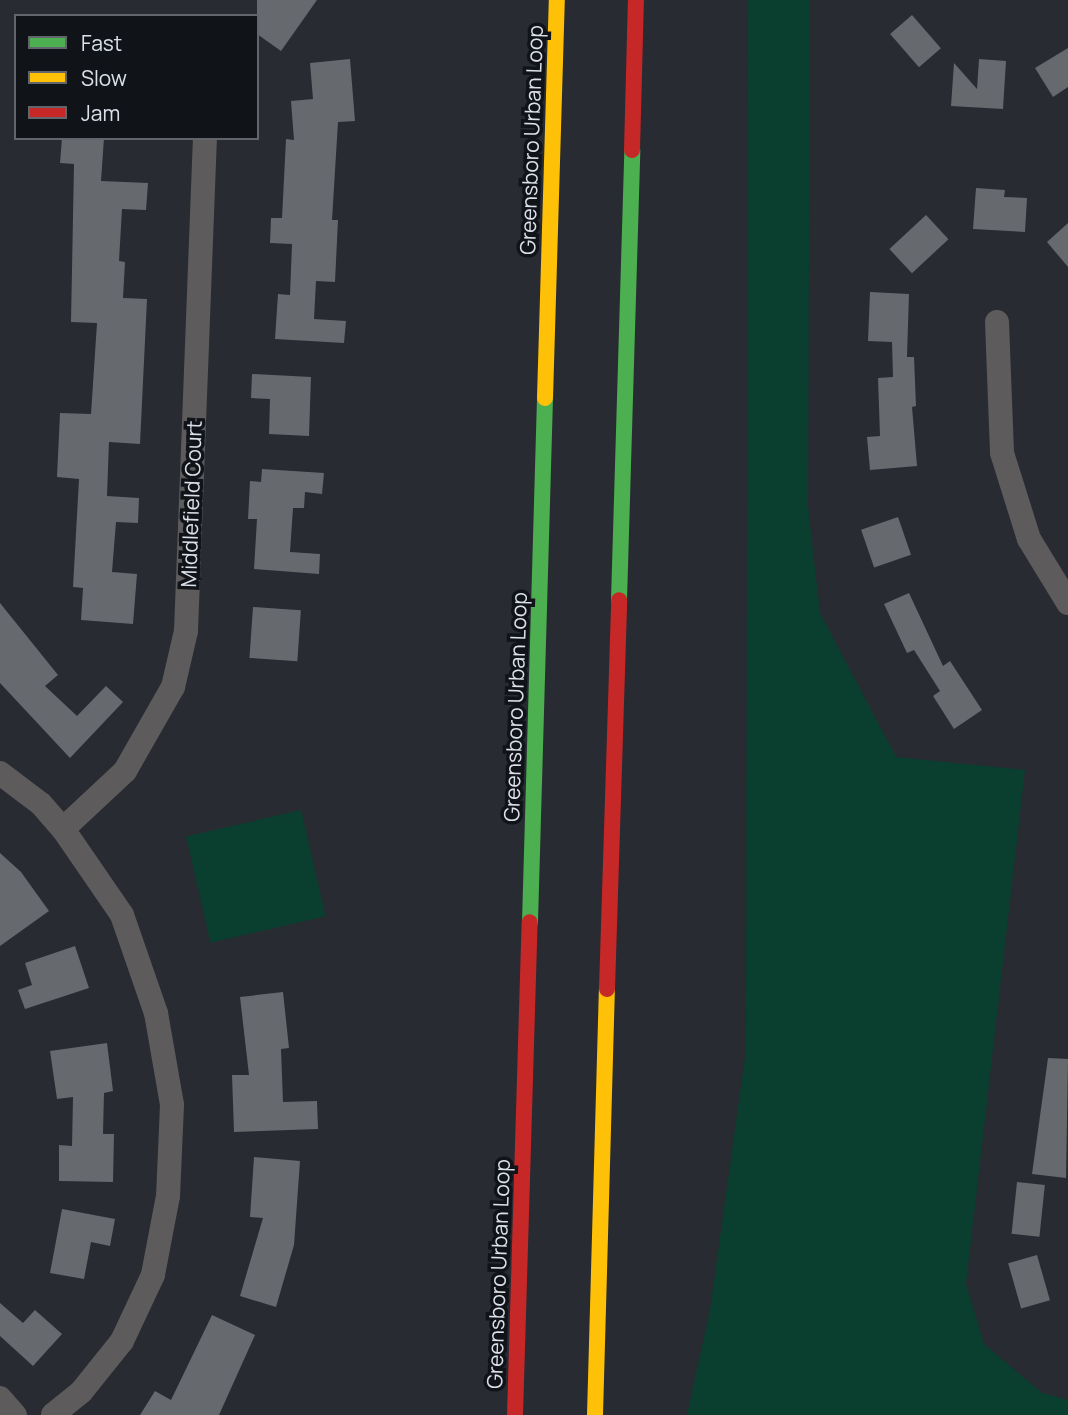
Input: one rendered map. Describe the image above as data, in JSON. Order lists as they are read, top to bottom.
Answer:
{
  "streets": {
    "highway": ["Greensboro Urban Loop"],
    "street": ["Middlefield Court"]
  },
  "legend": ["Fast", "Slow", "Jam"]
}
